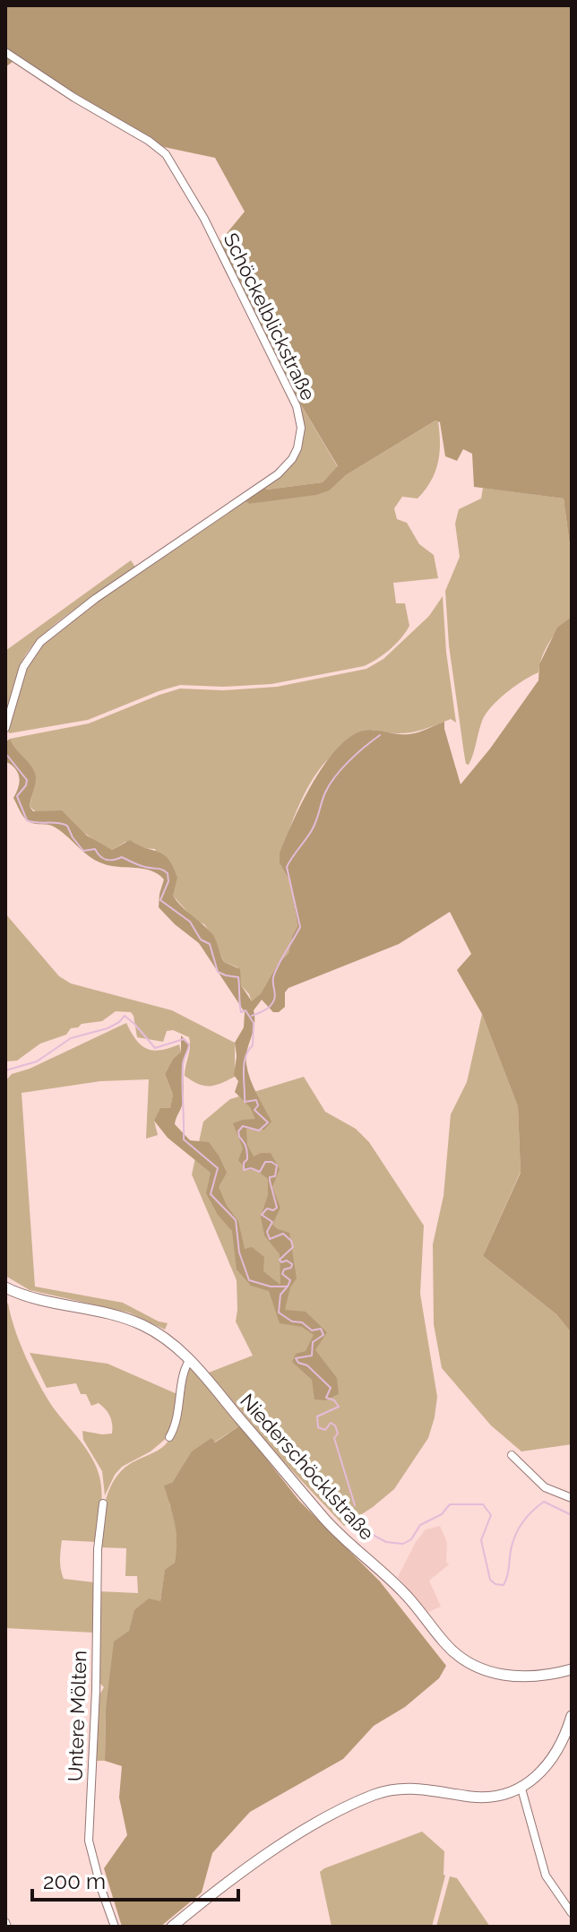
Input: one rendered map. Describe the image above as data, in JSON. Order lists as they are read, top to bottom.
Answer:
{
  "streets": {
    "main road": ["Niederschöcklstraße"],
    "street": ["Schöckelblickstraße", "Untere Mölten"]
  },
  "scale_bar": "200 m"
}
